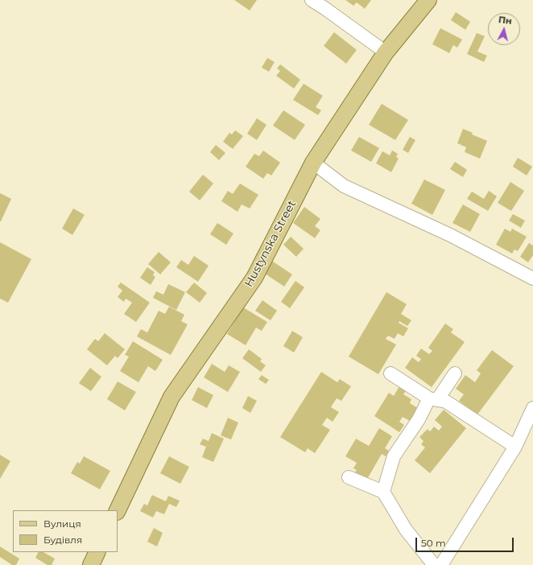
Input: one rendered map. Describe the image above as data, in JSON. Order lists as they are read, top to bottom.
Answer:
{
  "streets": {
    "main road": ["Hustynska Street"]
  },
  "legend": ["Вулиця", "Будівля"],
  "scale_bar": "50 m",
  "north": "top"
}
